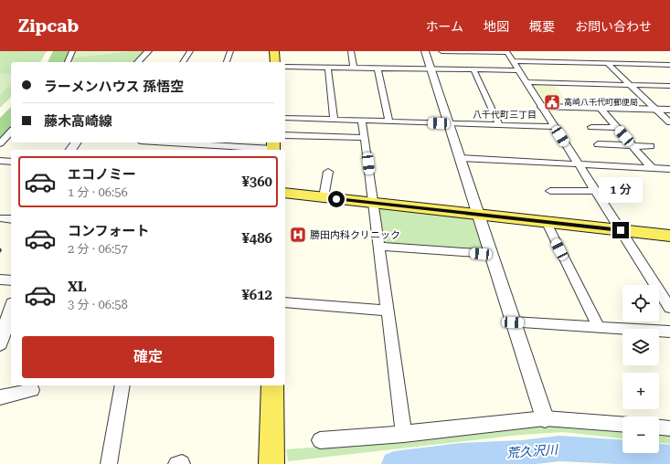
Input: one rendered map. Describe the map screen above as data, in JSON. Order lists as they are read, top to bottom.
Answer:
{
  "districts": ["八千代町三丁目"],
  "water": ["荒久沢川"],
  "places": {
    "public building": ["高崎八千代町郵便局"],
    "hospital": ["勝田内科クリニック"]
  },
  "page": {
    "header": "Zipcab",
    "nav": [
      "ホーム",
      "地図",
      "概要",
      "お問い合わせ"
    ],
    "banner": ["ラーメンハウス 孫悟空", "藤木高崎線"],
    "list": [
      {
        "name": "エコノミー",
        "note": "1 分 · 06:56",
        "value": "¥360"
      },
      {
        "name": "コンフォート",
        "note": "2 分 · 06:57",
        "value": "¥486"
      },
      {
        "name": "XL",
        "note": "3 分 · 06:58",
        "value": "¥612"
      }
    ],
    "bubble": "1 分",
    "map_buttons": ["+", "−"],
    "buttons": "確定"
  }
}
